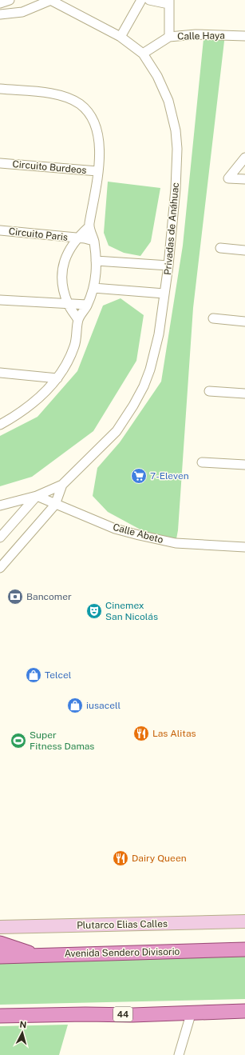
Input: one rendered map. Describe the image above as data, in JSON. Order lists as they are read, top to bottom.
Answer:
{
  "streets": {
    "main road": ["Avenida Sendero Divisorio", "44"],
    "street": [
      "Calle Haya",
      "Circuito Burdeos",
      "Privadas de Anáhuac",
      "Circuito Paris",
      "Calle Abeto",
      "Plutarco Elias Calles"
    ]
  },
  "crossings": [
    ["Calle Haya", "Privadas de Anáhuac"],
    ["Privadas de Anáhuac", "Calle Abeto"]
  ],
  "places": {
    "supermarket": ["7-Eleven"],
    "bank": ["Bancomer"],
    "theatre": ["Cinemex San Nicolás"],
    "shop": ["Telcel", "iusacell"],
    "restaurant": ["Las Alitas", "Dairy Queen"],
    "sports": ["Super Fitness Damas"]
  },
  "north": "top"
}
